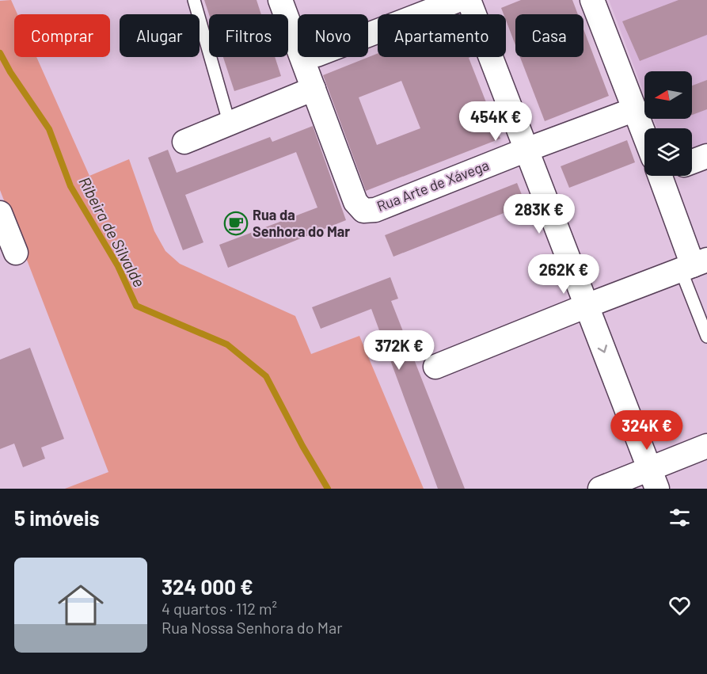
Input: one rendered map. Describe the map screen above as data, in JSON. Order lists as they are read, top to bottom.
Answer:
{
  "streets": {
    "street": ["Rua Arte de Xávega"]
  },
  "water": ["Ribeira de Silvalde"],
  "places": {
    "cafe": ["Rua da Senhora do Mar"]
  },
  "north": "left",
  "page": {
    "chip": [
      "Comprar",
      "Alugar",
      "Filtros",
      "Novo",
      "Apartamento",
      "Casa"
    ],
    "price": [
      "454K €",
      "283K €",
      "262K €",
      "372K €",
      "324K €"
    ],
    "heading": "5 imóveis",
    "list": [
      {
        "name": "324 000 €",
        "note": "4 quartos · 112 m² · Rua Nossa Senhora do Mar"
      }
    ]
  }
}
